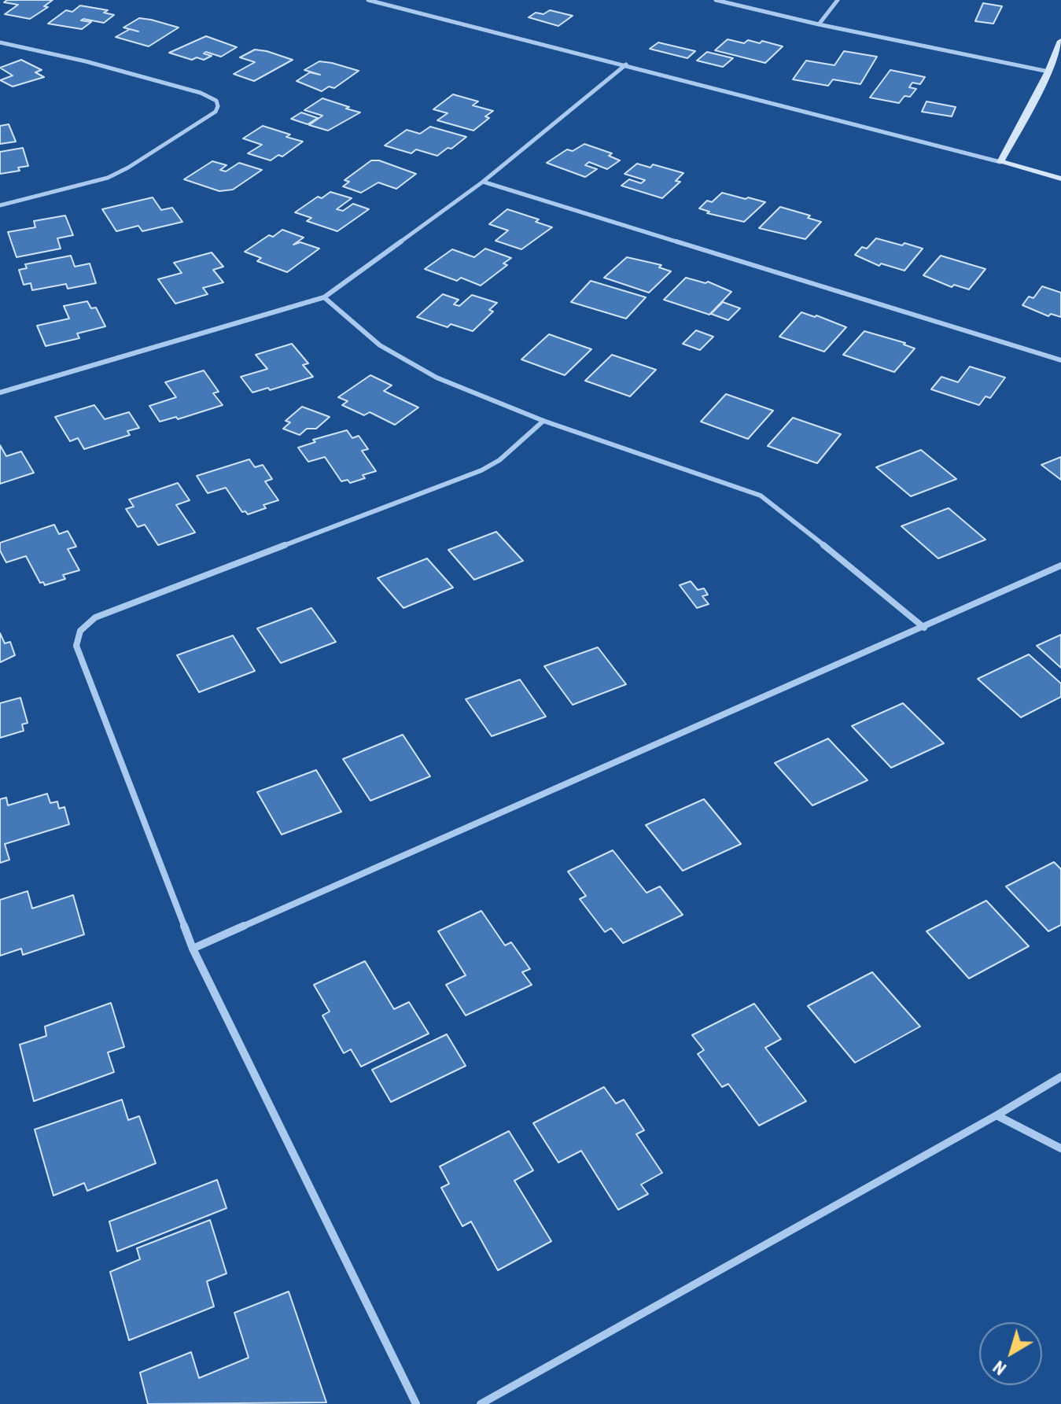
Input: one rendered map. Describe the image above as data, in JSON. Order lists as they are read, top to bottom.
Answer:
{
  "north": "bottom left"
}
